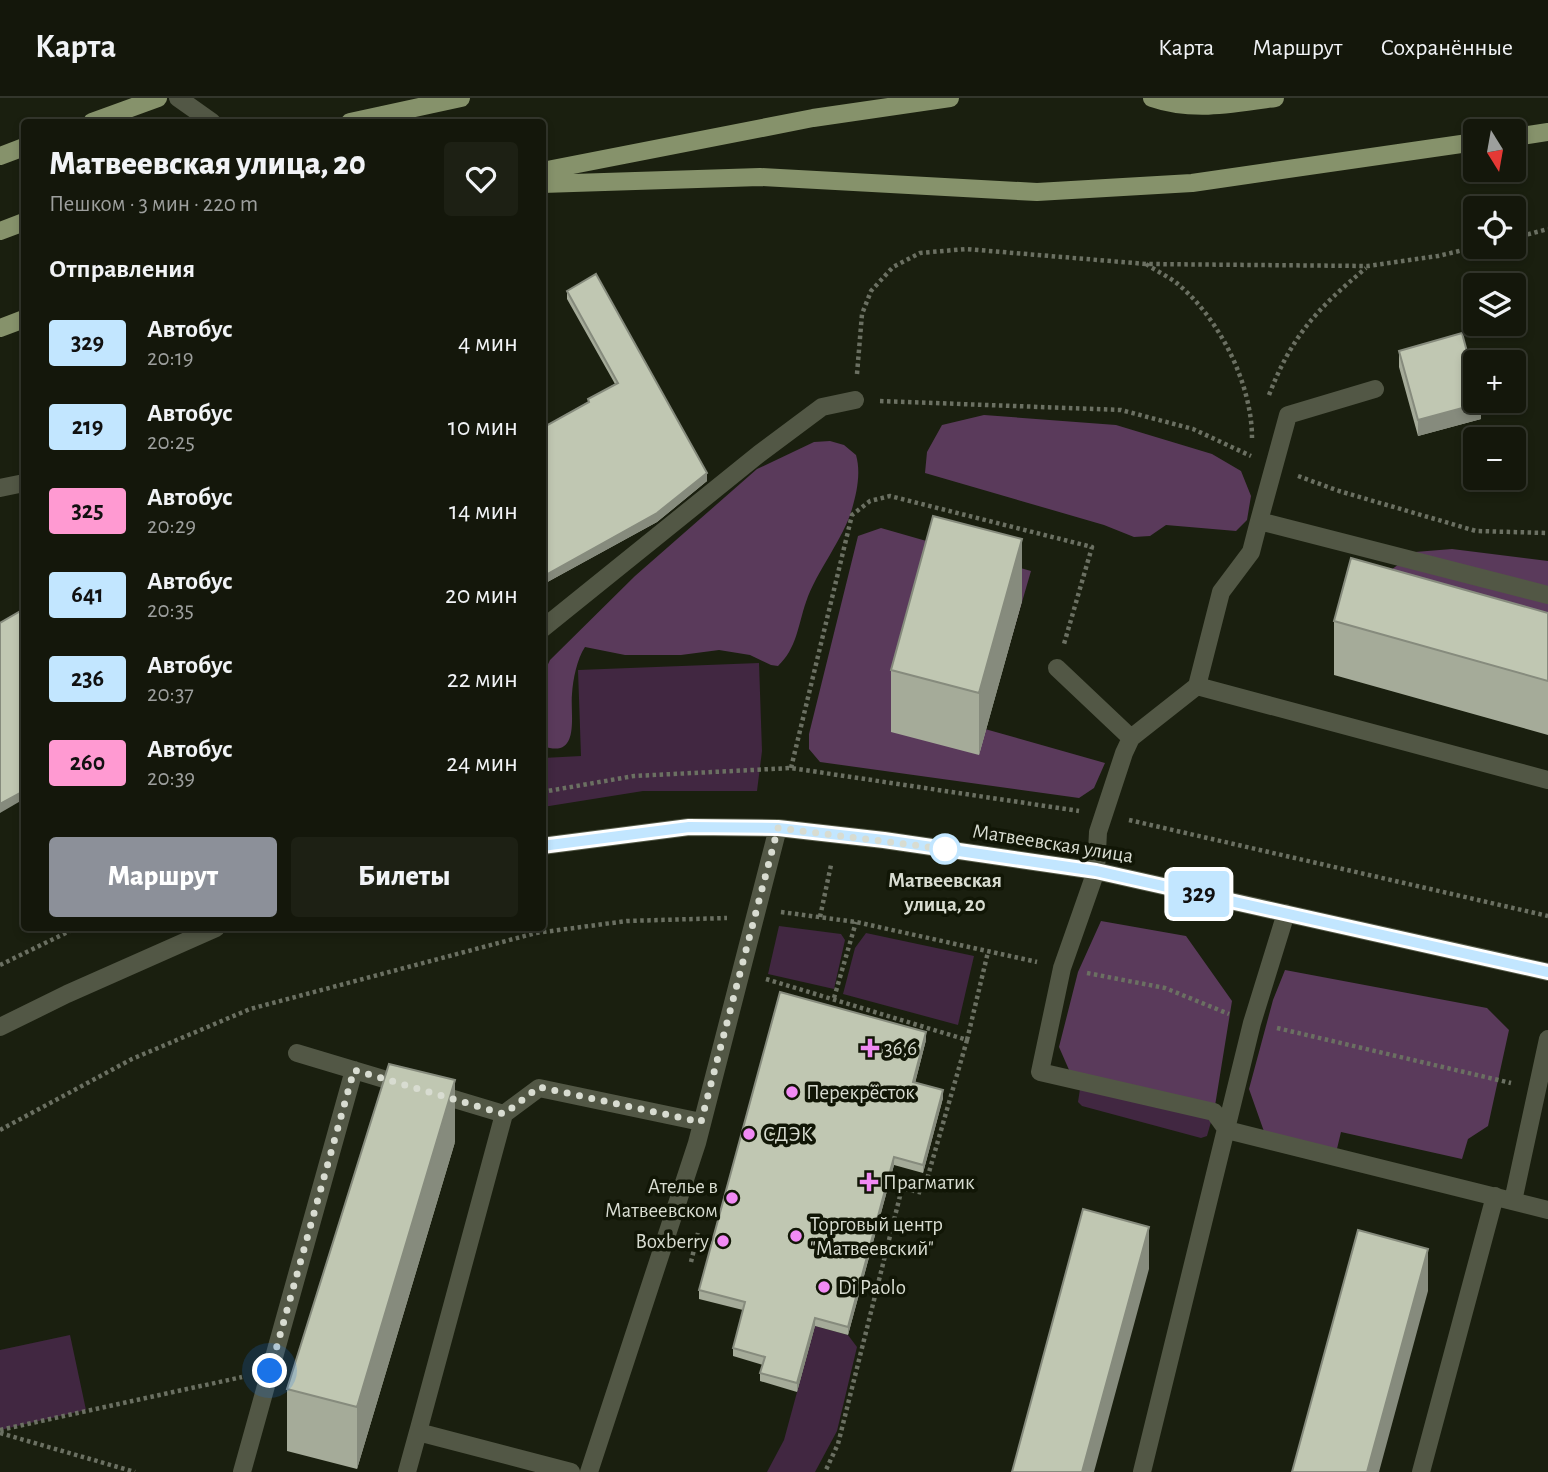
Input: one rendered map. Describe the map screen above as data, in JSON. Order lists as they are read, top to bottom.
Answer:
{
  "streets": {
    "street": ["Матвеевская улица"]
  },
  "places": {
    "other": [
      "Матвеевская улица, 20",
      "Перекрёсток",
      "СДЭК",
      "Ателье в Матвеевском",
      "Торговый центр \"Матвеевский\"",
      "Boxberry",
      "Di Paolo"
    ],
    "health": ["36,6", "Прагматик"]
  },
  "lines": ["bus line 329"],
  "north": "bottom",
  "page": {
    "header": "Карта",
    "nav": ["Карта", "Маршрут", "Сохранённые"],
    "on_map": "329",
    "map_buttons": ["+", "−"],
    "heading": [
      ["Матвеевская улица, 20", "Пешком · 3 мин · 220 m"],
      "Отправления"
    ],
    "list": [
      {
        "mark": "329",
        "name": "Автобус",
        "note": "20:19",
        "value": "4 мин"
      },
      {
        "mark": "219",
        "name": "Автобус",
        "note": "20:25",
        "value": "10 мин"
      },
      {
        "mark": "325",
        "name": "Автобус",
        "note": "20:29",
        "value": "14 мин"
      },
      {
        "mark": "641",
        "name": "Автобус",
        "note": "20:35",
        "value": "20 мин"
      },
      {
        "mark": "236",
        "name": "Автобус",
        "note": "20:37",
        "value": "22 мин"
      },
      {
        "mark": "260",
        "name": "Автобус",
        "note": "20:39",
        "value": "24 мин"
      }
    ],
    "buttons": ["Маршрут", "Билеты"]
  }
}
